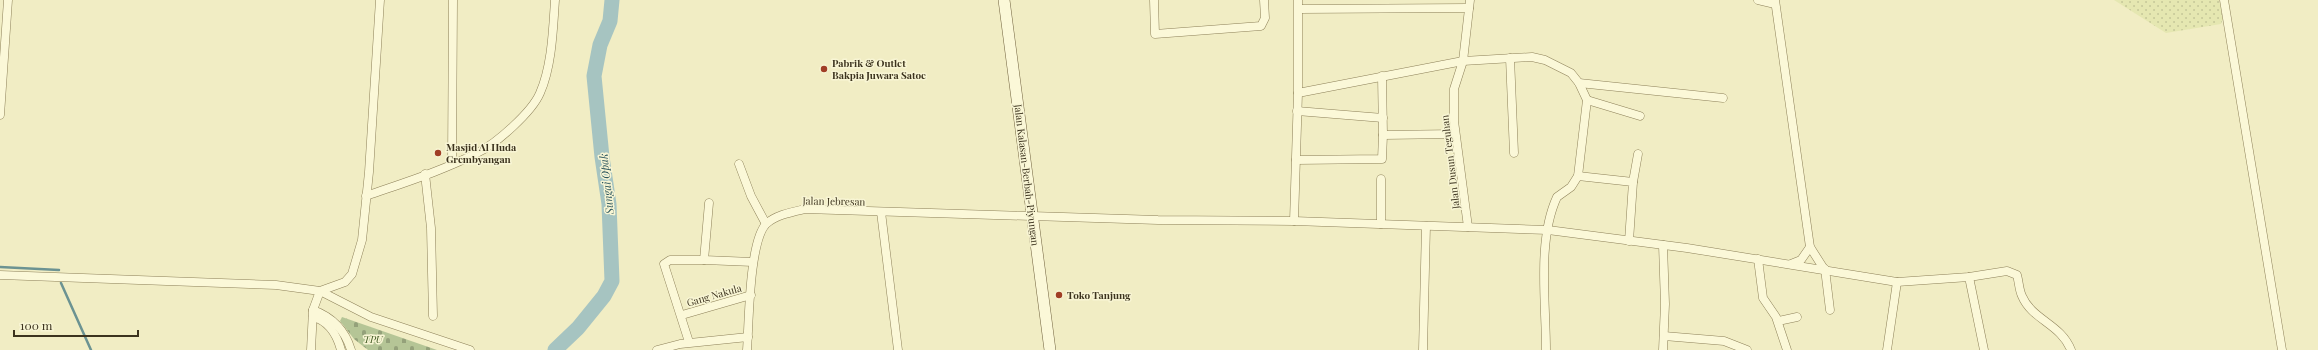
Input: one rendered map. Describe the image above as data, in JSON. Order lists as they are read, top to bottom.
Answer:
{
  "streets": {
    "street": [
      "Jalan Dusun Teguhan",
      "Jalan Kalasan-Berbah-Piyungan",
      "Jalan Jebresan",
      "Gang Nakula"
    ]
  },
  "crossings": [
    ["Jalan Dusun Teguhan", "Jalan Jebresan"],
    ["Jalan Kalasan-Berbah-Piyungan", "Jalan Jebresan"]
  ],
  "water": ["Sungai Opak"],
  "parks": ["TPU"],
  "places": ["Pabrik & Outlet Bakpia Juwara Satoe", "Masjid Al Huda Grembyangan", "Toko Tanjung"],
  "scale_bar": "100 m"
}
